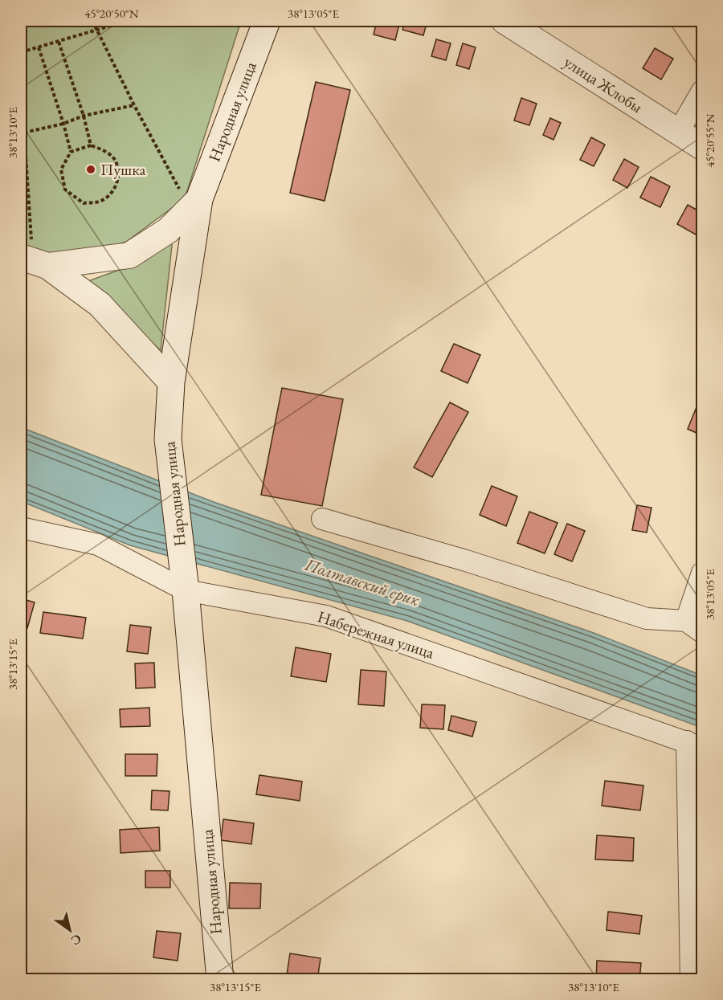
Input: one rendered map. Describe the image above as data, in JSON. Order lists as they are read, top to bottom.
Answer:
{
  "streets": {
    "main road": ["Народная улица"],
    "street": ["улица Жлобы", "Набережная улица"]
  },
  "crossings": [
    ["Народная улица", "Набережная улица"]
  ],
  "water": ["Полтавский ерик"],
  "places": ["Пушка"],
  "north": "bottom right",
  "coordinates": [
    "45°20'50\"N",
    "38°13'05\"E",
    "38°13'10\"E",
    "45°20'55\"N",
    "38°13'15\"E"
  ]
}
